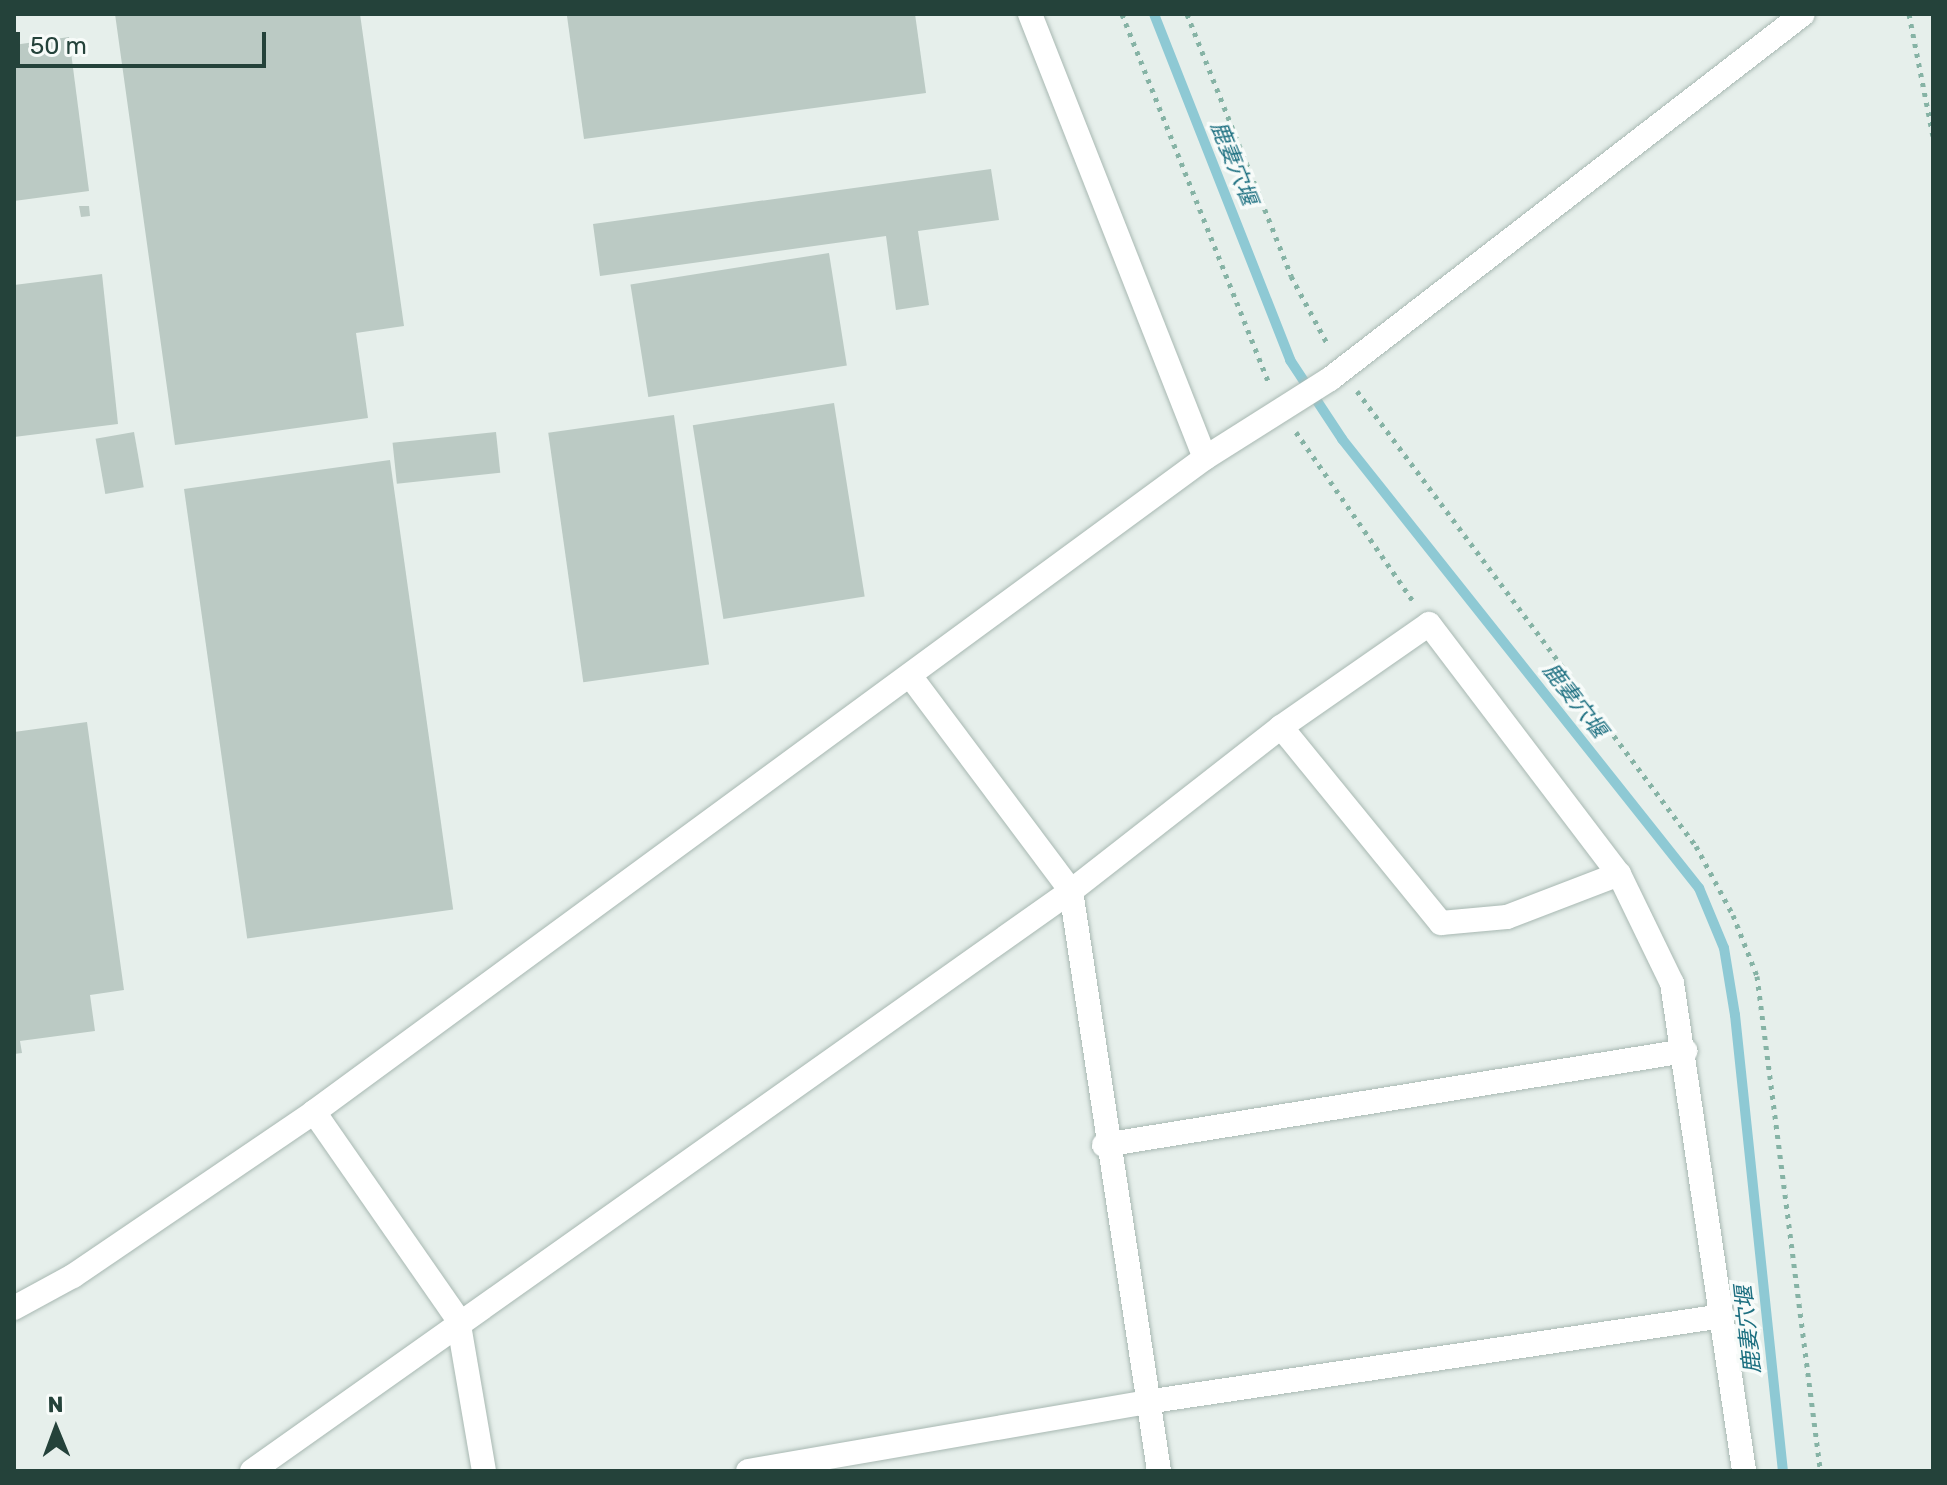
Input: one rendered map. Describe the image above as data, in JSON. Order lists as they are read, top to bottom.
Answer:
{
  "water": ["鹿妻穴堰"],
  "scale_bar": "50 m",
  "north": "top"
}
